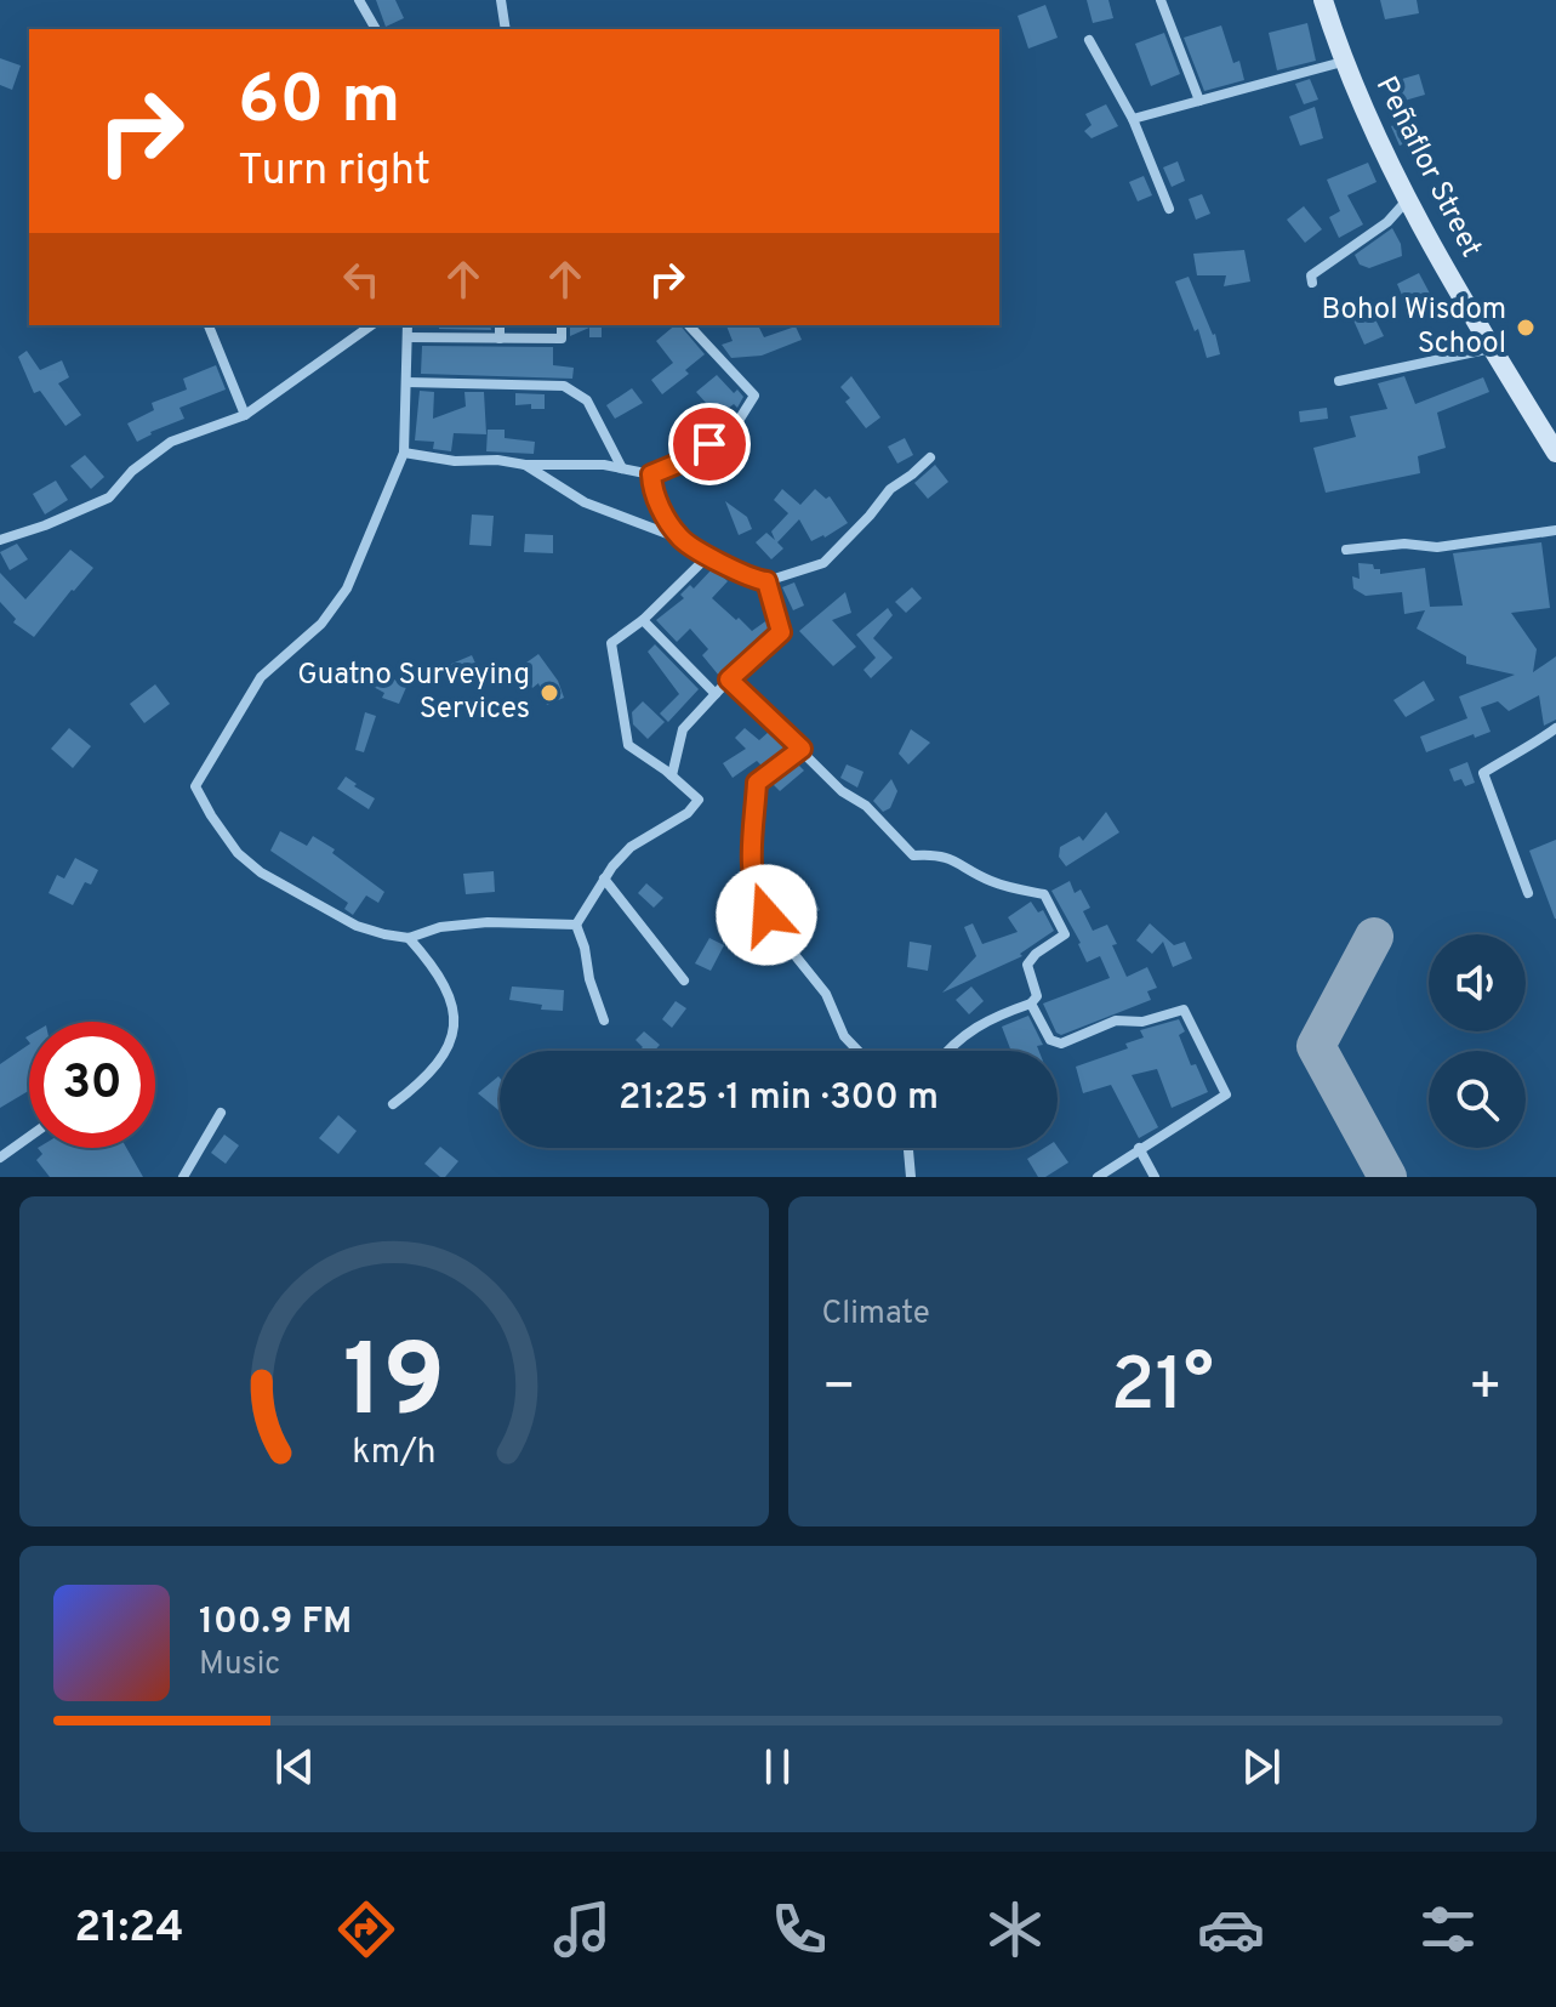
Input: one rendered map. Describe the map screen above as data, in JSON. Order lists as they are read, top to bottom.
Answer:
{
  "streets": {
    "main road": ["Peñaflor Street"]
  },
  "places": ["Bohol Wisdom School", "Guatno Surveying Services"],
  "page": {
    "turn": ["60 m", "Turn right"],
    "limit": "30",
    "trip": "21:25 · 1 min · 300 m",
    "tile": "Climate",
    "heat": ["−", "21°", "+"],
    "song": ["100.9 FM", "Music"],
    "tabs": "21:24",
    "gauge": ["19", "km/h"]
  }
}
